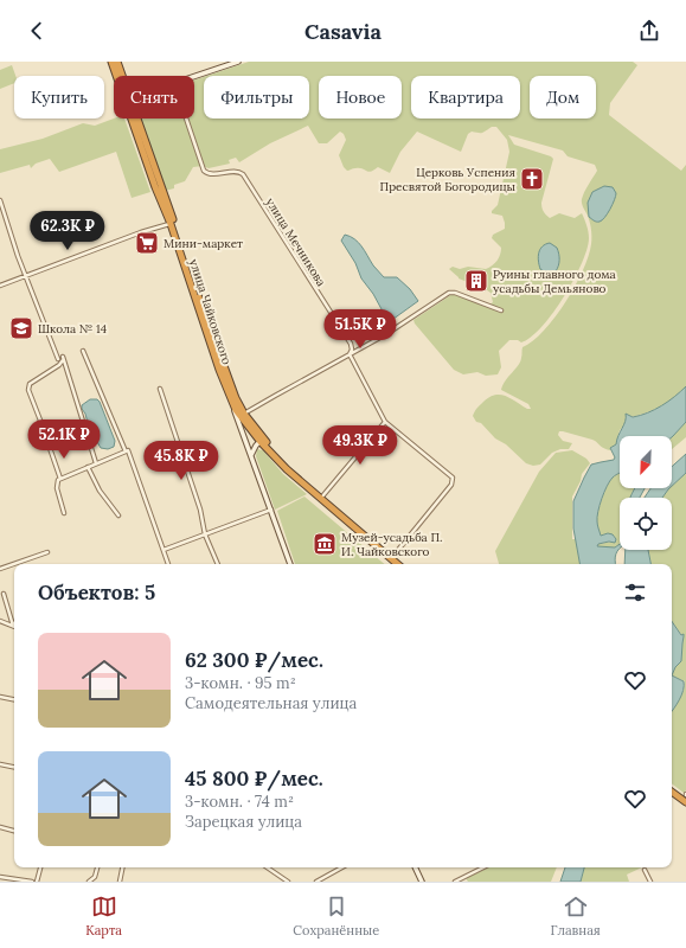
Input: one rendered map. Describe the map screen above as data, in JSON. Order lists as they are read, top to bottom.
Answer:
{
  "streets": {
    "highway": ["улица Чайковского"],
    "street": ["улица Мечникова"]
  },
  "places": {
    "church": ["Церковь Успения Пресвятой Богородицы"],
    "supermarket": ["Мини-маркет"],
    "building": ["Руины главного дома усадьбы Демьяново"],
    "school or university": ["Школа № 14"],
    "museum": ["Музей-усадьба П. И. Чайковского"]
  },
  "north": "bottom left",
  "page": {
    "header": "Casavia",
    "chip": [
      "Купить",
      "Снять",
      "Фильтры",
      "Новое",
      "Квартира",
      "Дом"
    ],
    "price": [
      "62.3K ₽",
      "51.5K ₽",
      "52.1K ₽",
      "49.3K ₽",
      "45.8K ₽"
    ],
    "heading": "Объектов: 5",
    "list": [
      {
        "name": "62 300 ₽/мес.",
        "note": "3-комн. · 95 m² · Самодеятельная улица"
      },
      {
        "name": "45 800 ₽/мес.",
        "note": "3-комн. · 74 m² · Зарецкая улица"
      }
    ],
    "tabs": ["Карта", "Сохранённые", "Главная"]
  }
}
